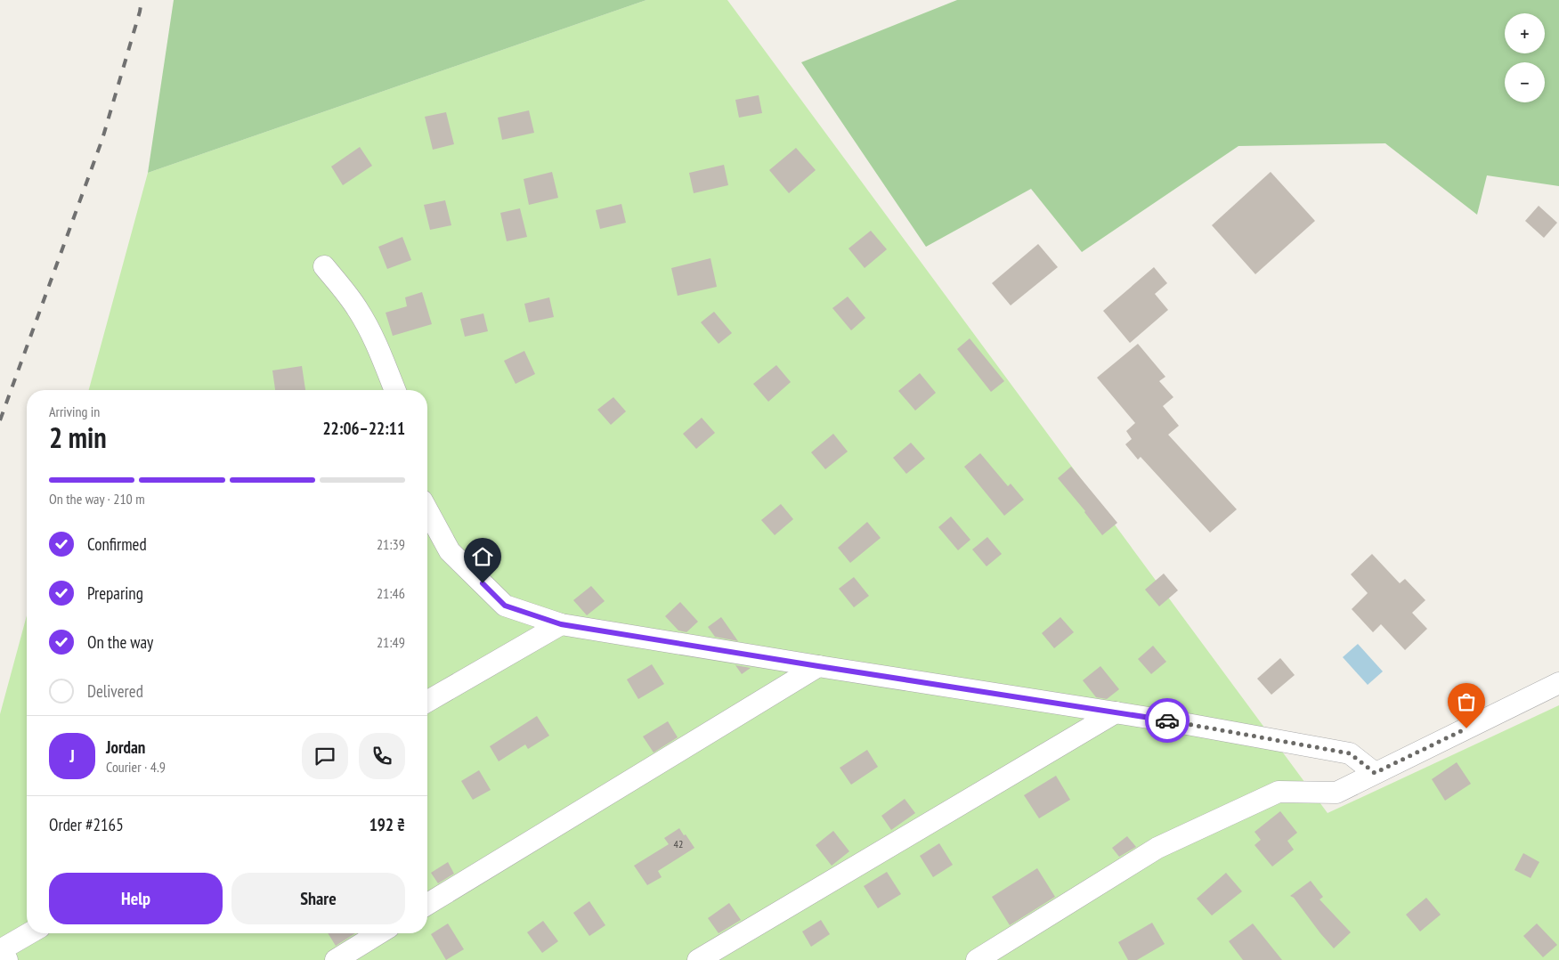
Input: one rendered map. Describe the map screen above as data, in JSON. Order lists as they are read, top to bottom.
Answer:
{
  "house_numbers": ["42"],
  "page": {
    "map_buttons": ["+", "−"],
    "heading": ["2 min", "Arriving in", "22:06–22:11"],
    "panel": [
      "Jordan",
      "Courier · 4.9",
      "Order #2165",
      "192 ₴"
    ],
    "bar": "On the way · 210 m",
    "list": [
      ["Confirmed", "21:39"],
      ["Preparing", "21:46"],
      ["On the way", "21:49"],
      "Delivered"
    ],
    "round": "J",
    "buttons": ["Help", "Share"]
  }
}
